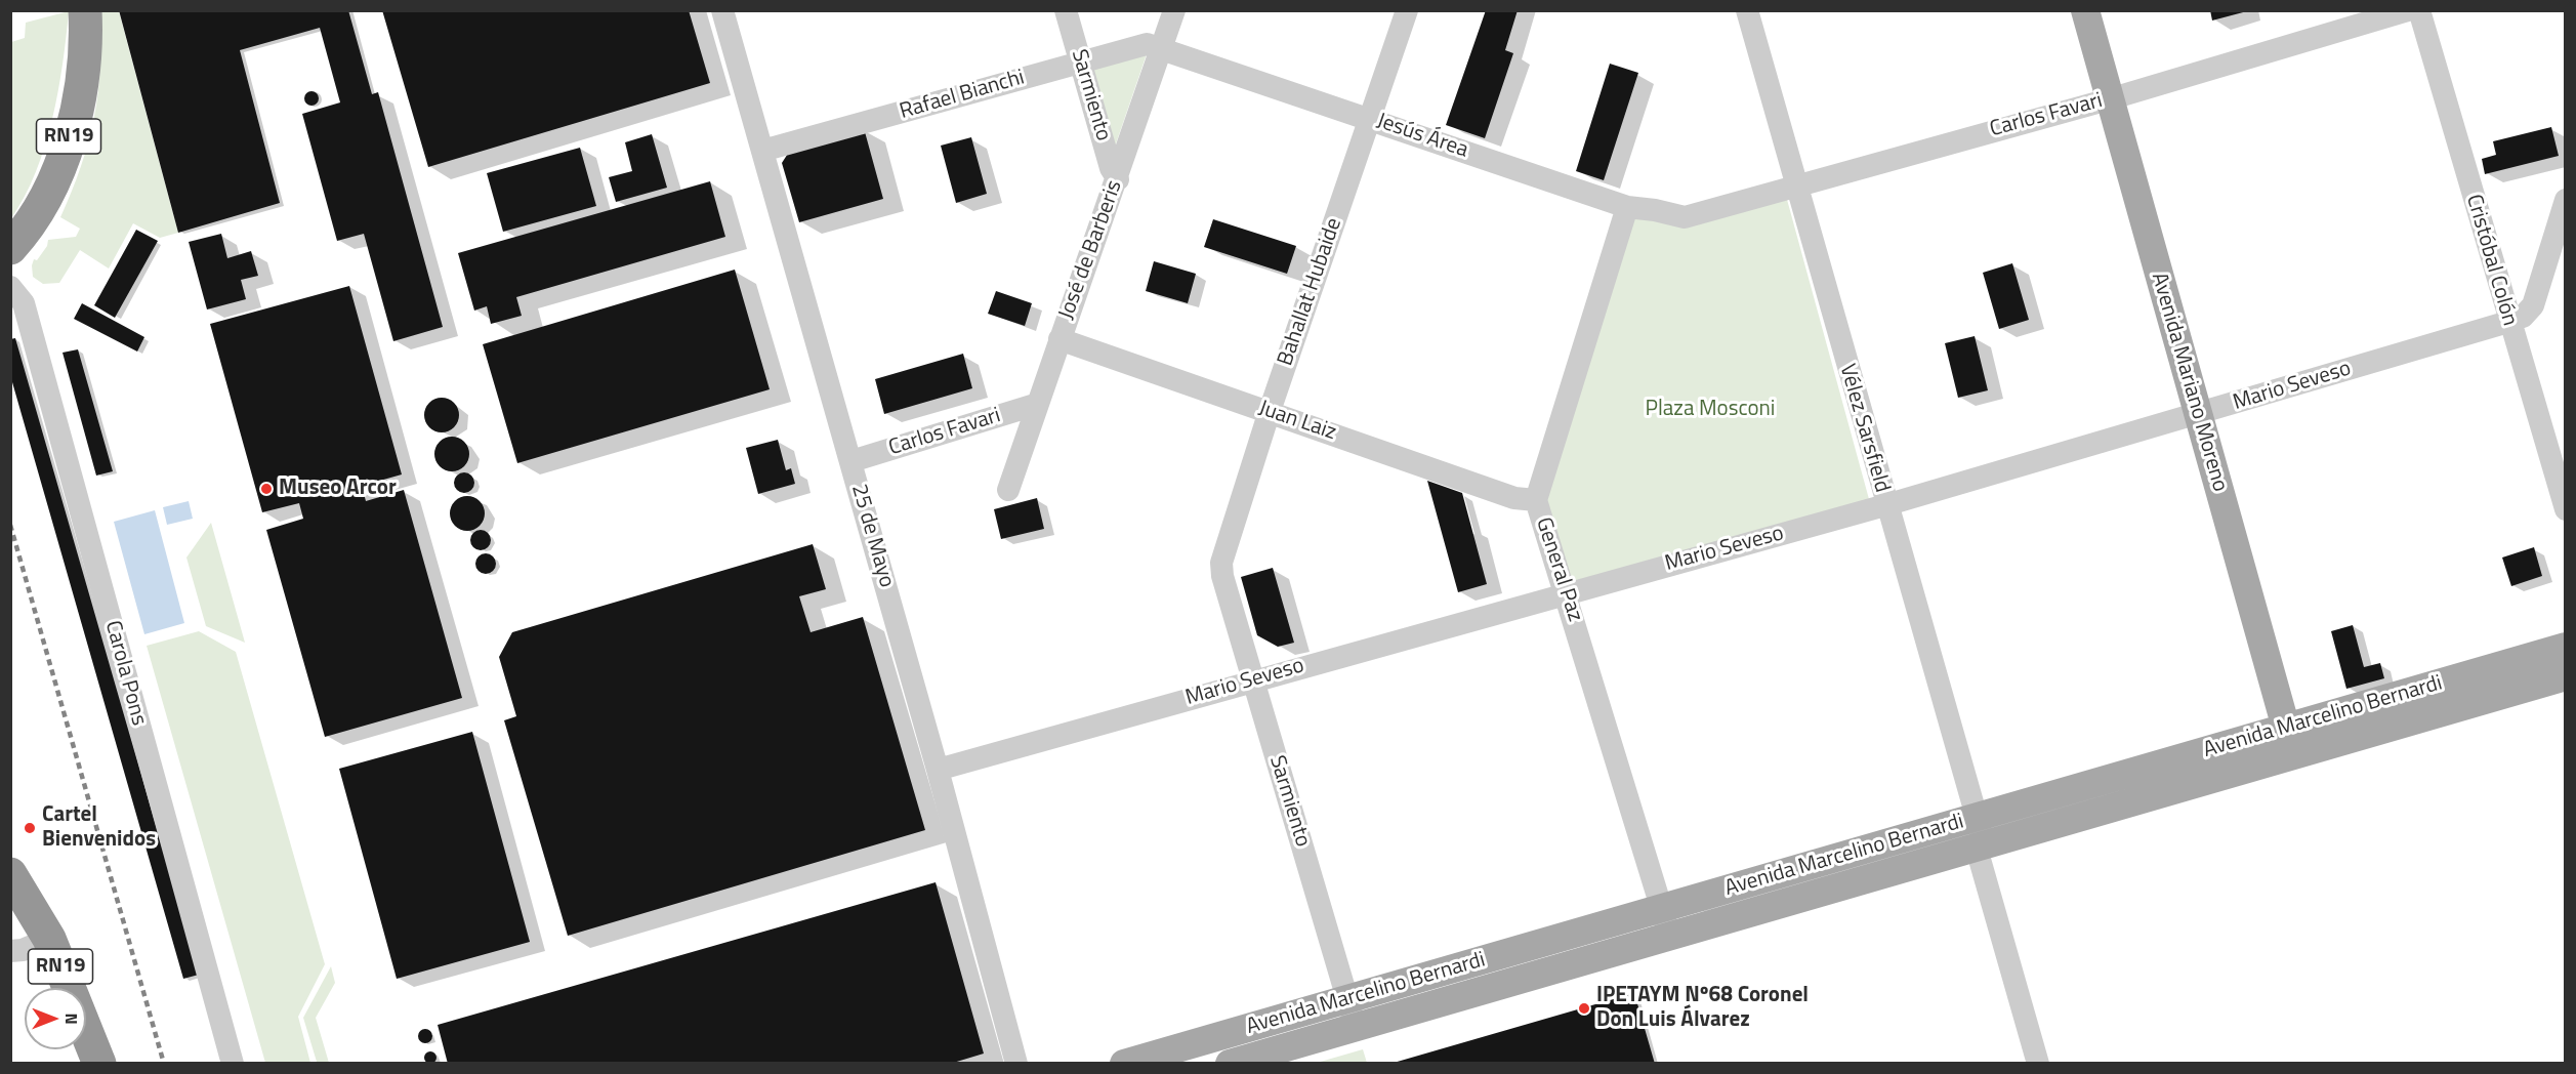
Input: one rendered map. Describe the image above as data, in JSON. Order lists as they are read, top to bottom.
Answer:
{
  "streets": {
    "highway": ["RN19"],
    "main road": ["Avenida Mariano Moreno", "Avenida Marcelino Bernardi"],
    "street": [
      "Rafael Bianchi",
      "Sarmiento",
      "Carlos Favari",
      "Jesús Área",
      "José de Barberis",
      "Cristóbal Colón",
      "Bahallat Hubaide",
      "Mario Seveso",
      "Juan Laiz",
      "Vélez Sarsfield",
      "25 de Mayo",
      "General Paz",
      "Carola Pons"
    ]
  },
  "crossings": [
    ["Rafael Bianchi", "Sarmiento"],
    ["Rafael Bianchi", "Jesús Área"],
    ["Rafael Bianchi", "José de Barberis"],
    ["Rafael Bianchi", "25 de Mayo"],
    ["Sarmiento", "José de Barberis"],
    ["Sarmiento", "Bahallat Hubaide"],
    ["Sarmiento", "Mario Seveso"],
    ["Sarmiento", "Avenida Marcelino Bernardi"],
    ["Carlos Favari", "Jesús Área"],
    ["Carlos Favari", "José de Barberis"],
    ["Carlos Favari", "Avenida Mariano Moreno"],
    ["Carlos Favari", "Vélez Sarsfield"],
    ["Carlos Favari", "25 de Mayo"],
    ["Jesús Área", "José de Barberis"],
    ["Jesús Área", "Bahallat Hubaide"],
    ["Jesús Área", "General Paz"],
    ["José de Barberis", "Juan Laiz"],
    ["Cristóbal Colón", "Mario Seveso"],
    ["Bahallat Hubaide", "Juan Laiz"],
    ["Avenida Mariano Moreno", "Mario Seveso"],
    ["Avenida Mariano Moreno", "Avenida Marcelino Bernardi"],
    ["Mario Seveso", "Vélez Sarsfield"],
    ["Mario Seveso", "25 de Mayo"],
    ["Mario Seveso", "General Paz"],
    ["Juan Laiz", "General Paz"],
    ["Vélez Sarsfield", "Avenida Marcelino Bernardi"],
    ["General Paz", "Avenida Marcelino Bernardi"]
  ],
  "parks": ["Plaza Mosconi"],
  "places": ["Museo Arcor", "Cartel Bienvenidos", "IPETAYM Nº68 Coronel Don Luis Álvarez"],
  "north": "right"
}
